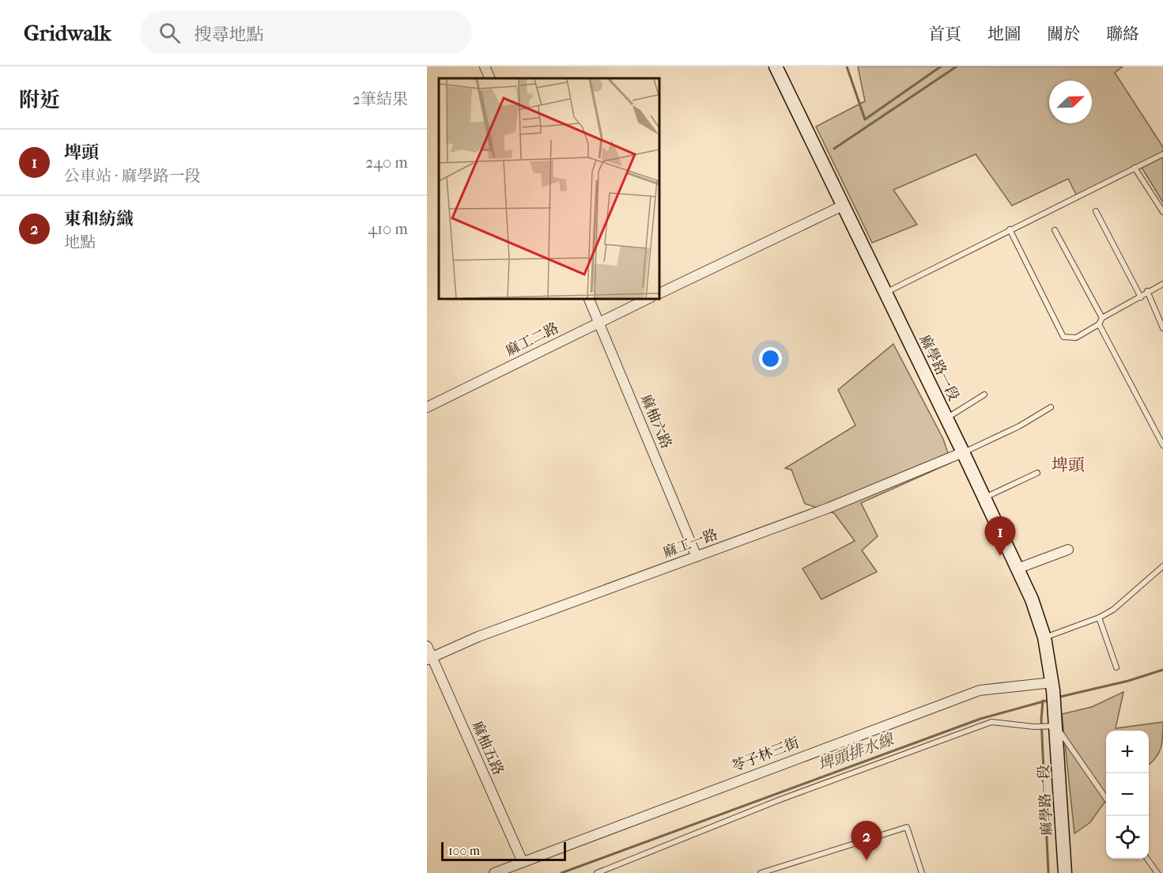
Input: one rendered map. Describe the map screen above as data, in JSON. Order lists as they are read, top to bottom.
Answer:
{
  "streets": {
    "main road": ["麻學路一段"],
    "street": [
      "麻工二路",
      "麻柚六路",
      "麻工一路",
      "麻柚五路",
      "苓子林三街"
    ]
  },
  "crossings": [
    ["麻工二路", "麻柚六路"],
    ["麻學路一段", "麻工一路"],
    ["麻學路一段", "苓子林三街"],
    ["麻柚六路", "麻工一路"],
    ["麻工一路", "麻柚五路"],
    ["麻柚五路", "苓子林三街"]
  ],
  "districts": ["埤頭"],
  "water": ["埤頭排水線"],
  "scale_bar": "100 m",
  "north": "top right",
  "page": {
    "header": "Gridwalk",
    "search": "搜尋地點",
    "nav": [
      "首頁",
      "地圖",
      "關於",
      "聯絡"
    ],
    "heading": ["附近", "2筆結果"],
    "list": [
      {
        "mark": "1",
        "name": "埤頭",
        "note": "公車站 · 麻學路一段",
        "value": "240 m"
      },
      {
        "mark": "2",
        "name": "東和紡織",
        "note": "地點",
        "value": "410 m"
      }
    ],
    "pins": ["1", "2"],
    "map_buttons": ["+", "−"],
    "scale": "100 m"
  }
}
